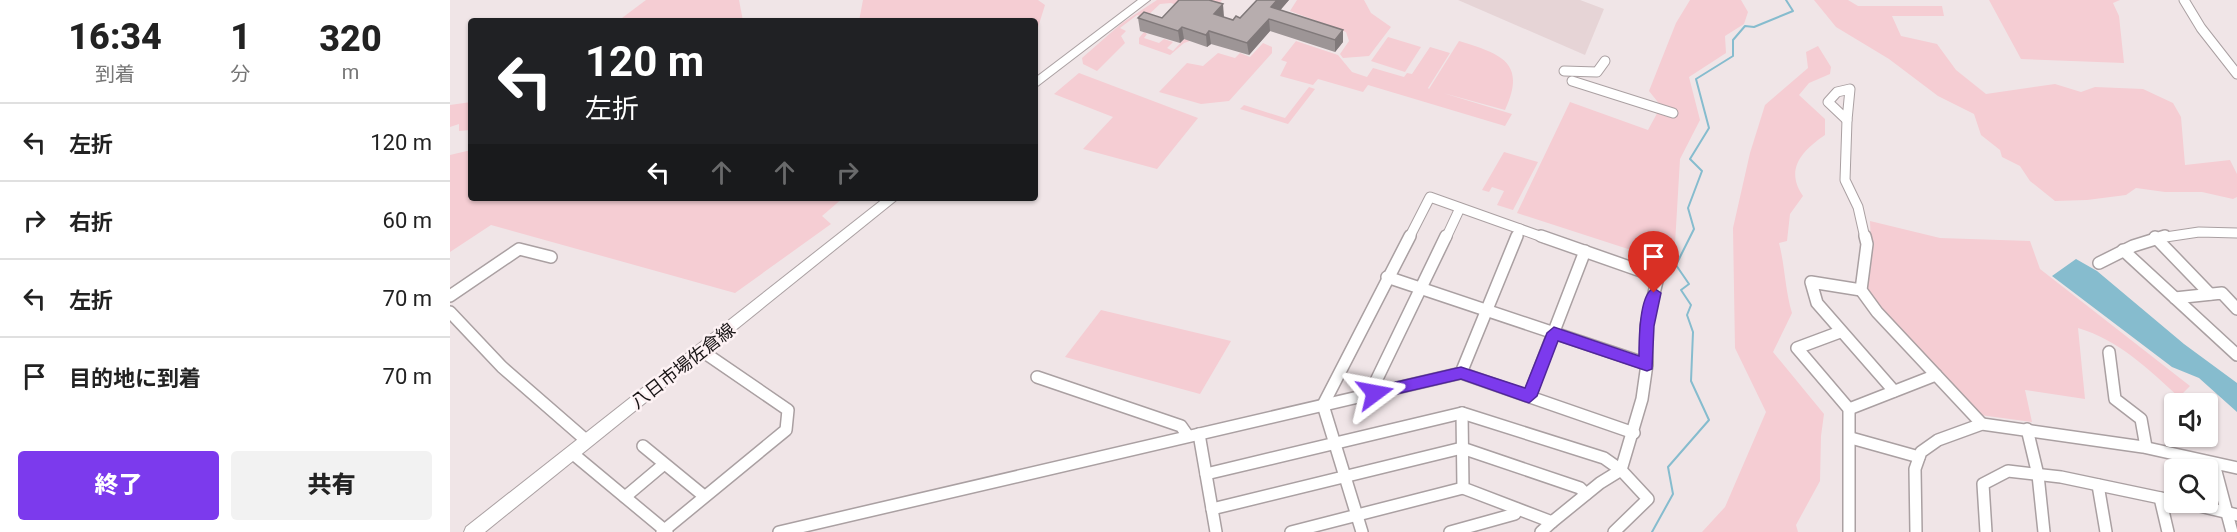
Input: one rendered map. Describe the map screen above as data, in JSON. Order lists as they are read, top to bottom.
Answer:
{
  "streets": {
    "main road": ["八日市場佐倉線"]
  },
  "page": {
    "eta": [
      "16:34",
      "到着",
      "1",
      "分",
      "320",
      "m"
    ],
    "turn": ["120 m", "左折"],
    "list": [
      {
        "name": "左折",
        "value": "120 m"
      },
      {
        "name": "右折",
        "value": "60 m"
      },
      {
        "name": "左折",
        "value": "70 m"
      },
      {
        "name": "目的地に到着",
        "value": "70 m"
      }
    ],
    "buttons": ["終了", "共有"]
  }
}
